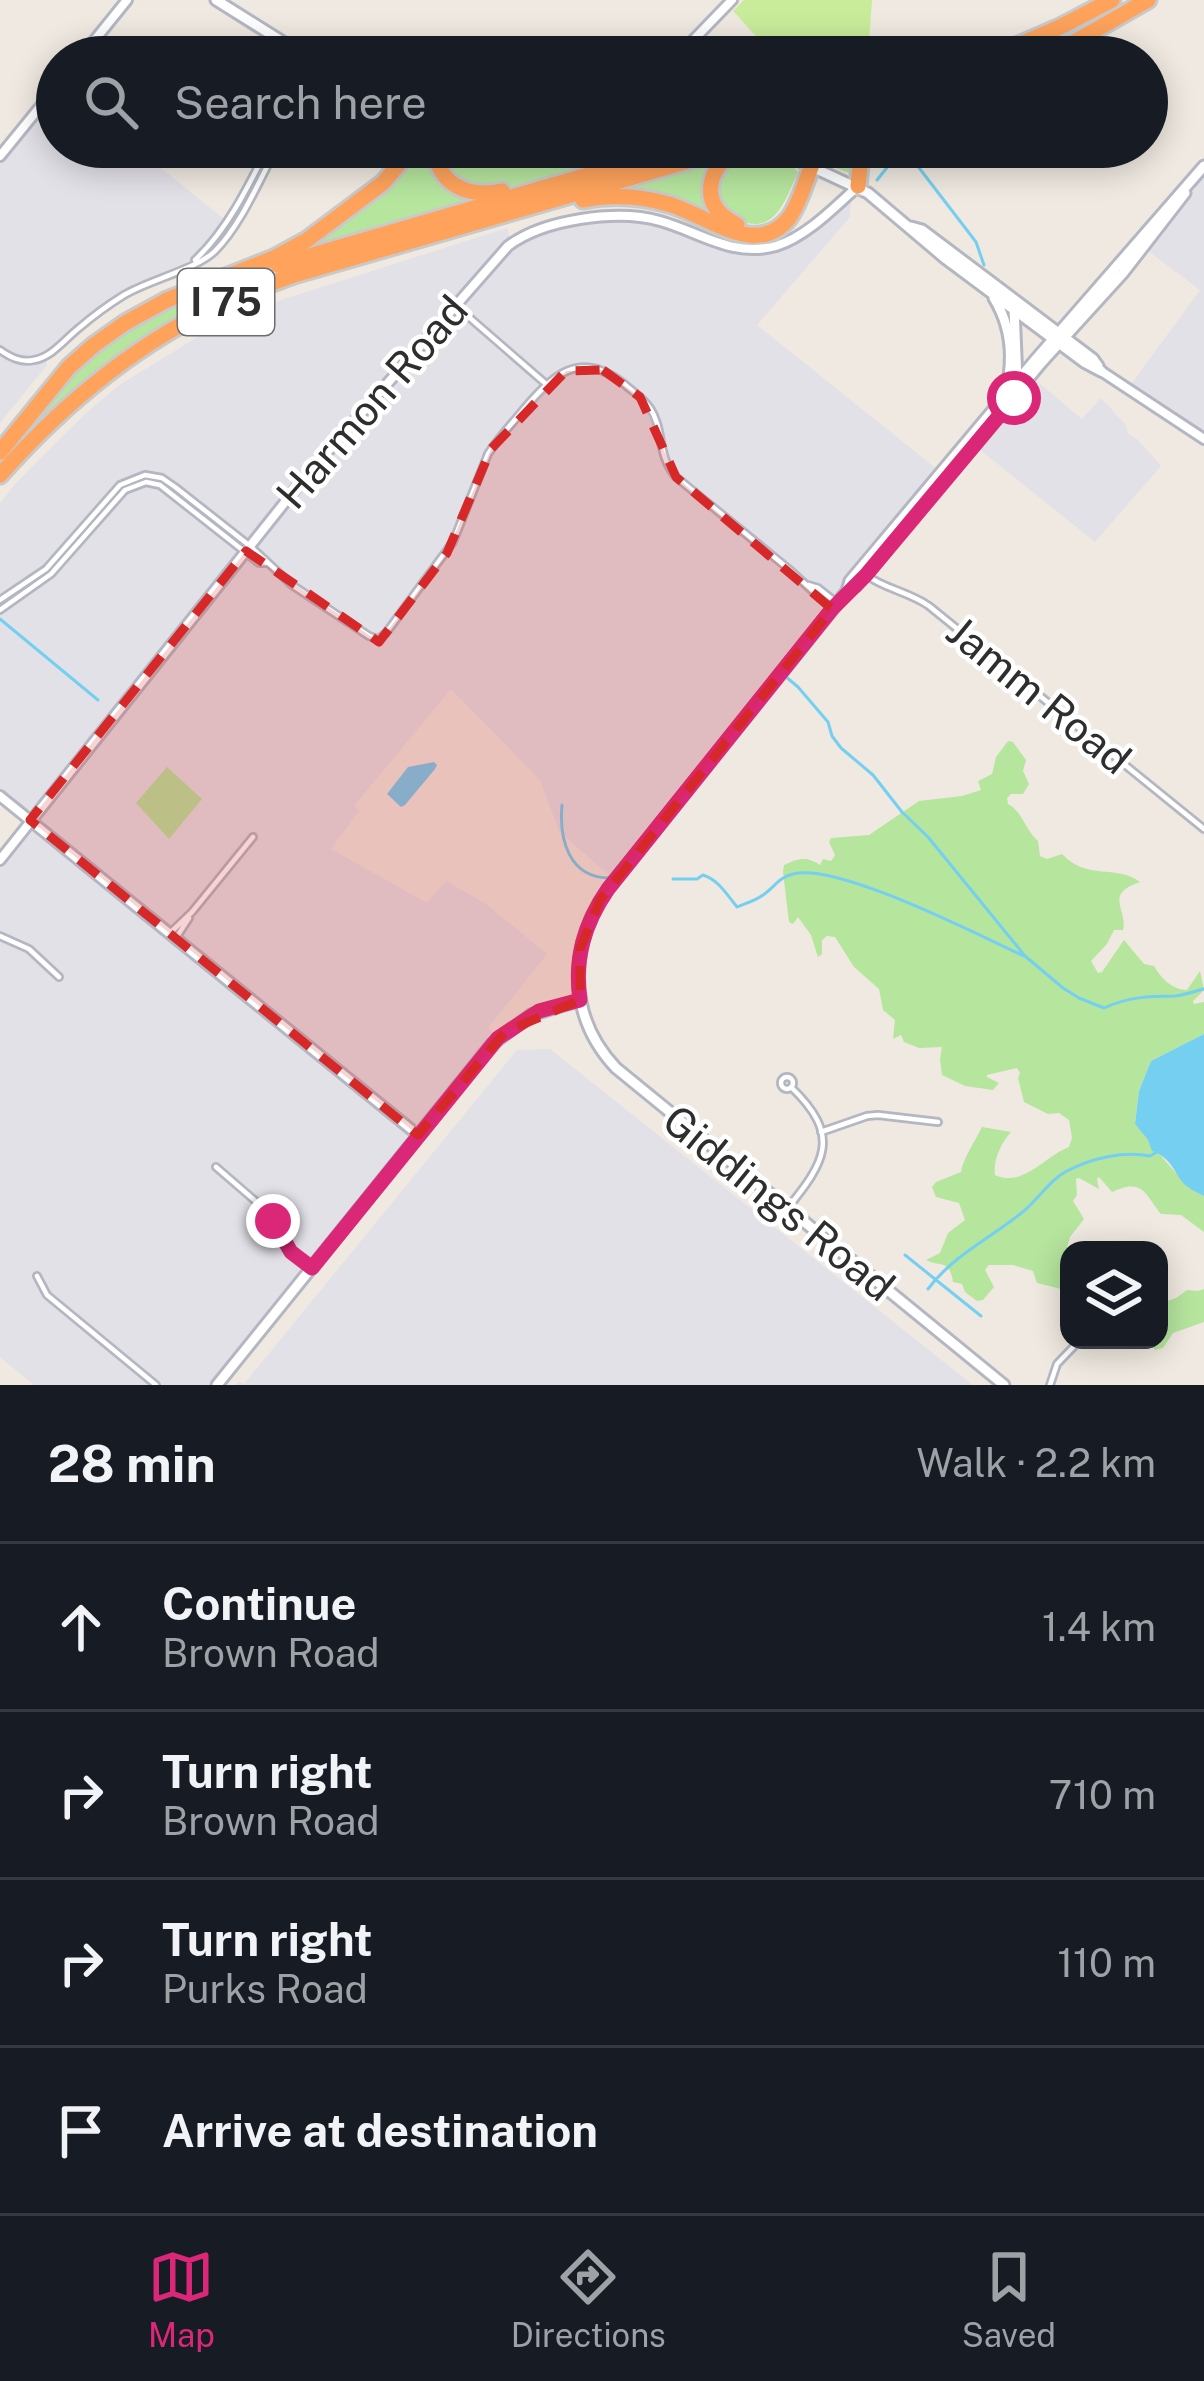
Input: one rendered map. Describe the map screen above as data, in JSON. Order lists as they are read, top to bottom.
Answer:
{
  "streets": {
    "highway": ["I 75"],
    "main road": ["Giddings Road"],
    "street": ["Harmon Road", "Jamm Road"]
  },
  "page": {
    "search": "Search here",
    "heading": ["28 min", "Walk · 2.2 km"],
    "list": [
      ["Continue", "Brown Road", "1.4 km"],
      ["Turn right", "Brown Road", "710 m"],
      ["Turn right", "Purks Road", "110 m"],
      "Arrive at destination"
    ],
    "nav": ["Map", "Directions", "Saved"]
  }
}
